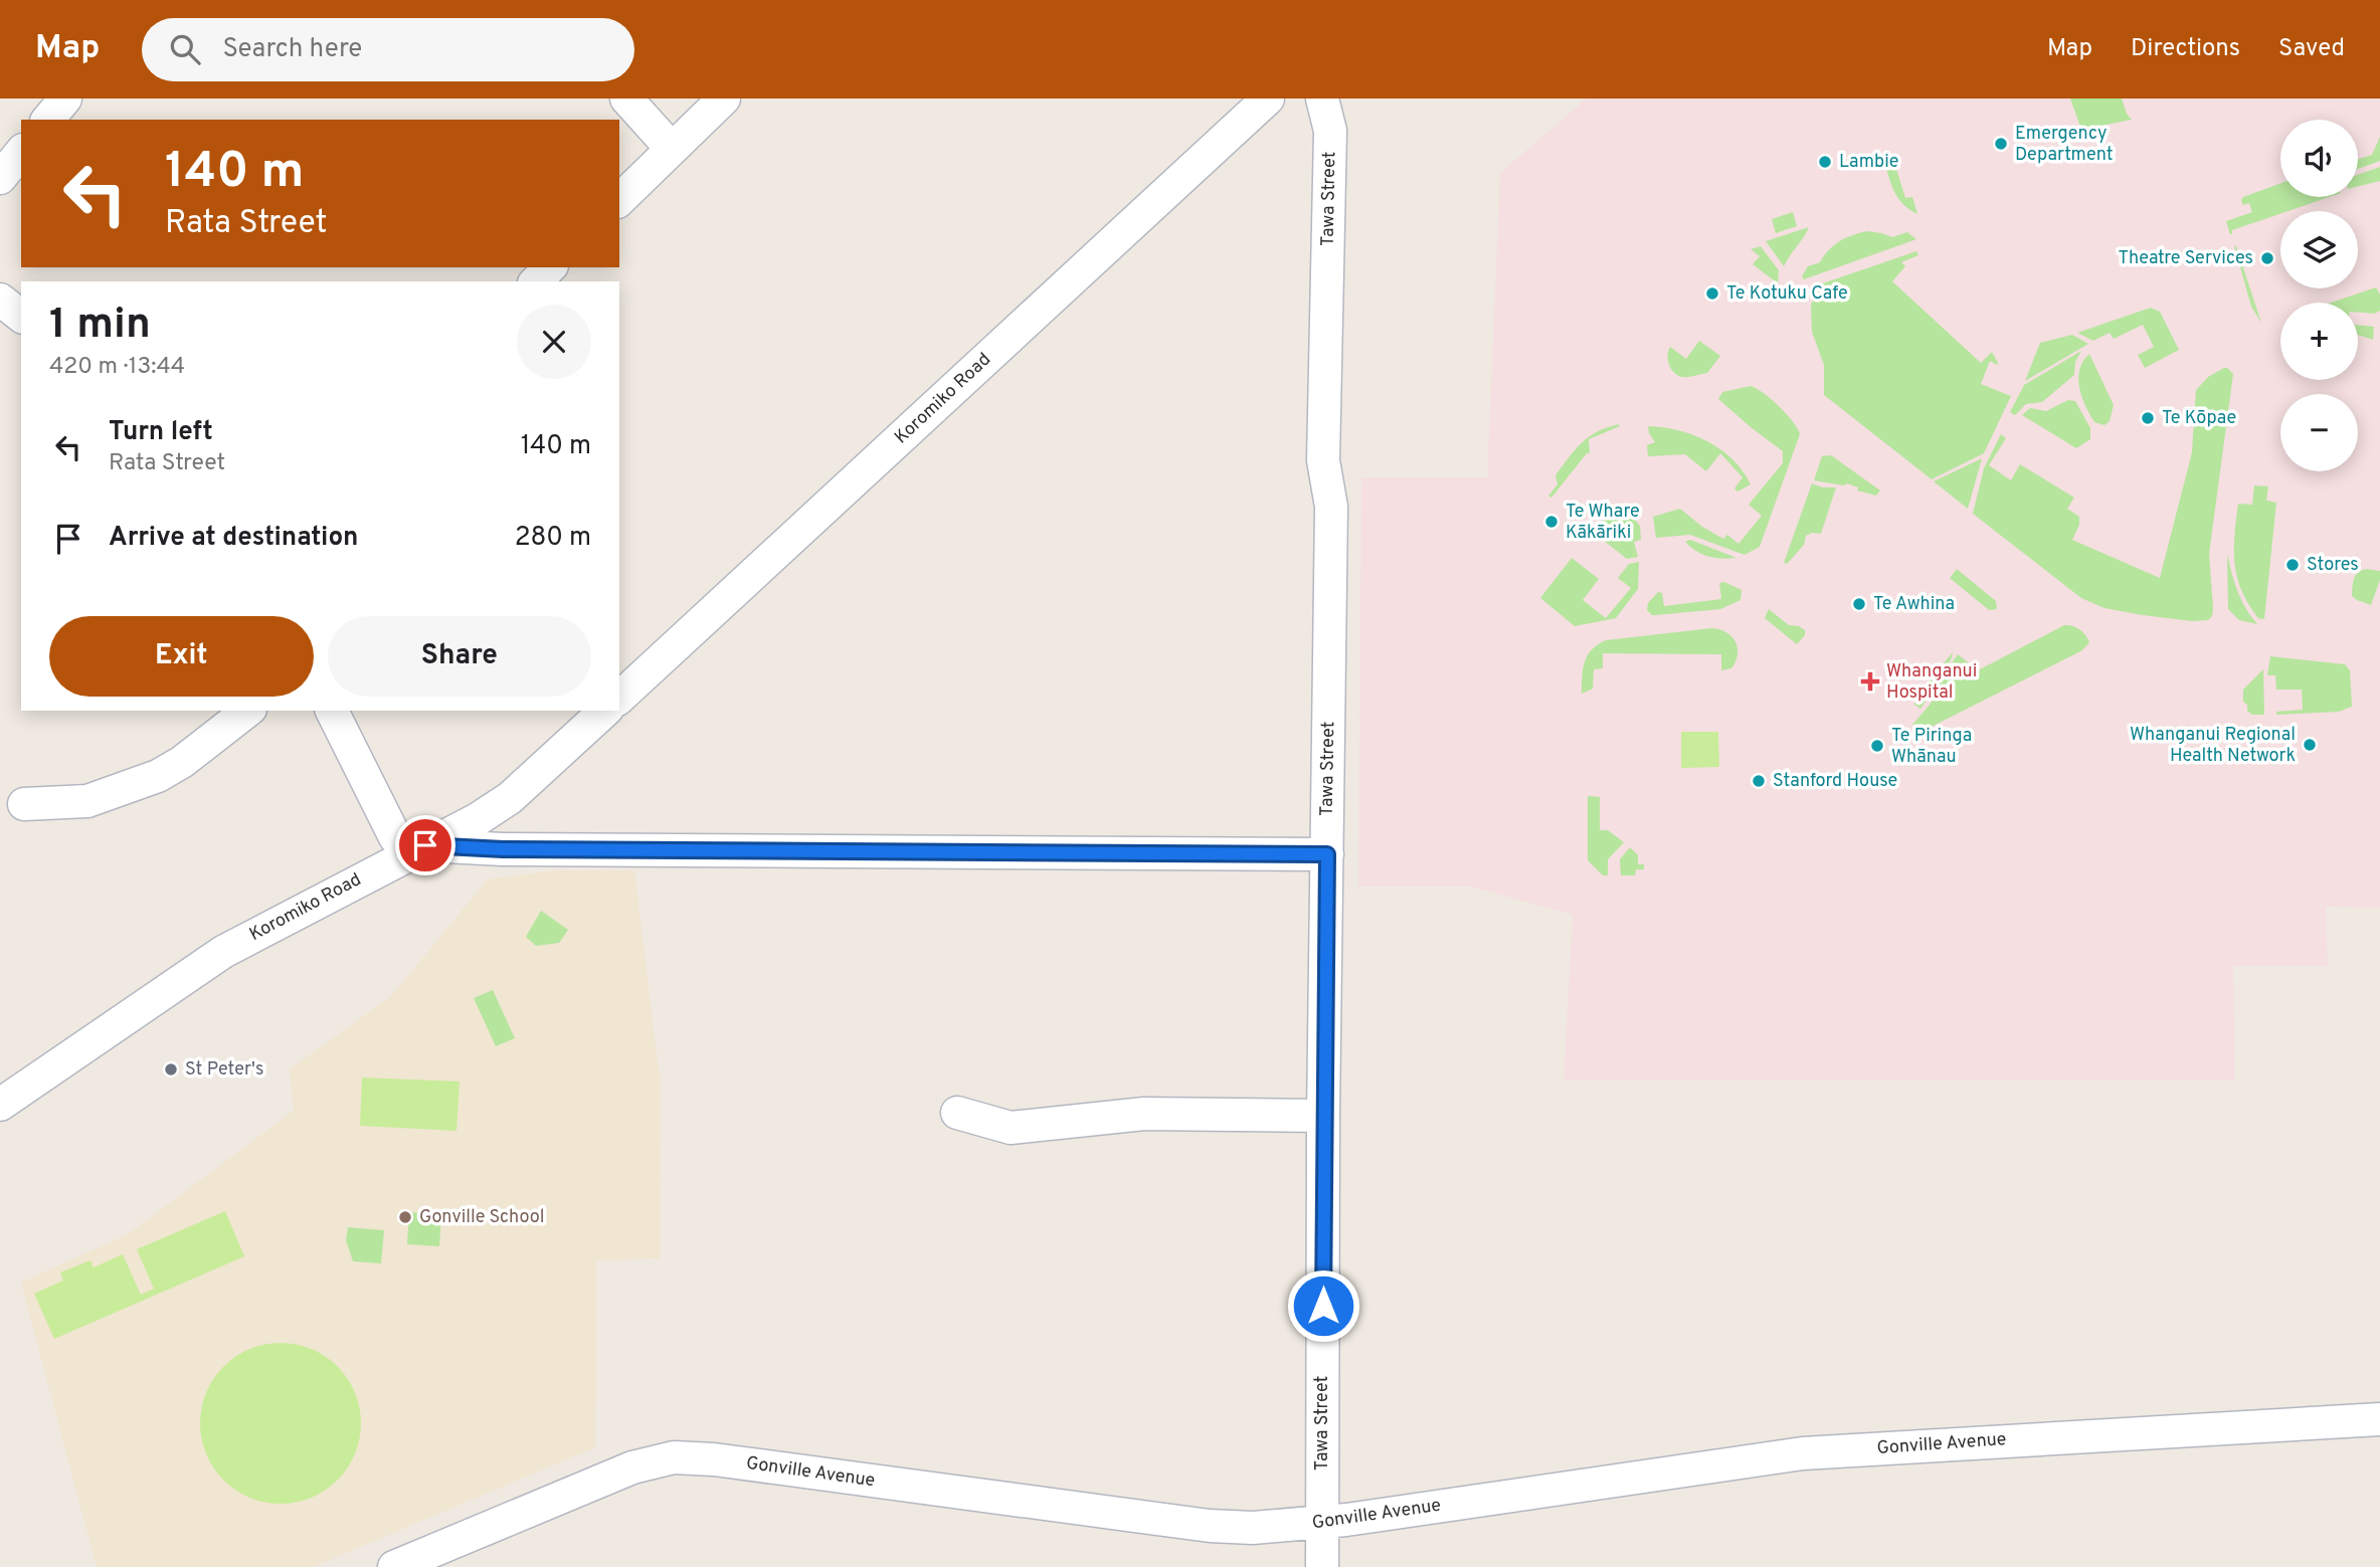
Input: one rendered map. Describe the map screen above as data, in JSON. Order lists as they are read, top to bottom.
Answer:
{
  "streets": {
    "street": ["Tawa Street", "Koromiko Road", "Gonville Avenue"]
  },
  "crossings": [
    ["Tawa Street", "Gonville Avenue"]
  ],
  "places": {
    "other": [
      "Emergency Department",
      "Lambie",
      "Theatre Services",
      "Te Kotuku Cafe",
      "Te Kōpae",
      "Te Whare Kākāriki",
      "Stores",
      "Te Awhina",
      "Whanganui Regional Health Network",
      "Te Piringa Whānau",
      "Stanford House",
      "St Peter's",
      "Gonville School"
    ],
    "health": ["Whanganui Hospital"]
  },
  "page": {
    "header": "Map",
    "search": "Search here",
    "nav": ["Map", "Directions", "Saved"],
    "map_buttons": ["+", "−"],
    "turn": ["140 m", "Rata Street"],
    "heading": ["1 min", "420 m · 13:44"],
    "list": [
      {
        "name": "Turn left",
        "note": "Rata Street",
        "value": "140 m"
      },
      {
        "name": "Arrive at destination",
        "value": "280 m"
      }
    ],
    "buttons": ["Exit", "Share"]
  }
}
